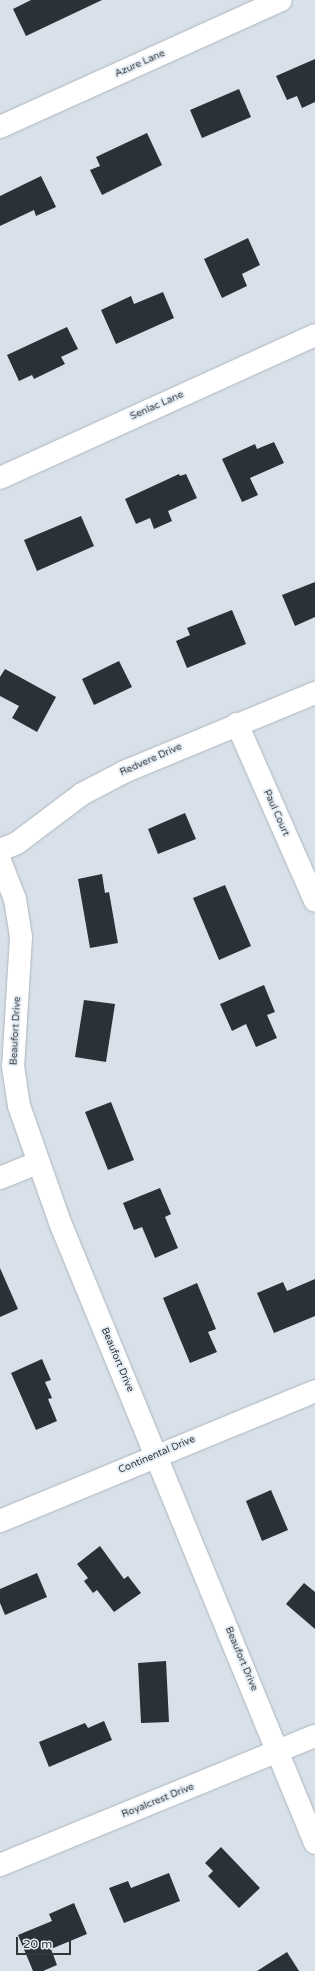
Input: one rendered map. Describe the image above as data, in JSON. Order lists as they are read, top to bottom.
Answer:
{
  "streets": {
    "street": [
      "Azure Lane",
      "Senlac Lane",
      "Redvere Drive",
      "Paul Court",
      "Beaufort Drive",
      "Continental Drive",
      "Royalcrest Drive"
    ]
  },
  "crossings": [
    ["Redvere Drive", "Paul Court"],
    ["Beaufort Drive", "Continental Drive"],
    ["Beaufort Drive", "Royalcrest Drive"]
  ],
  "scale_bar": "20 m"
}
